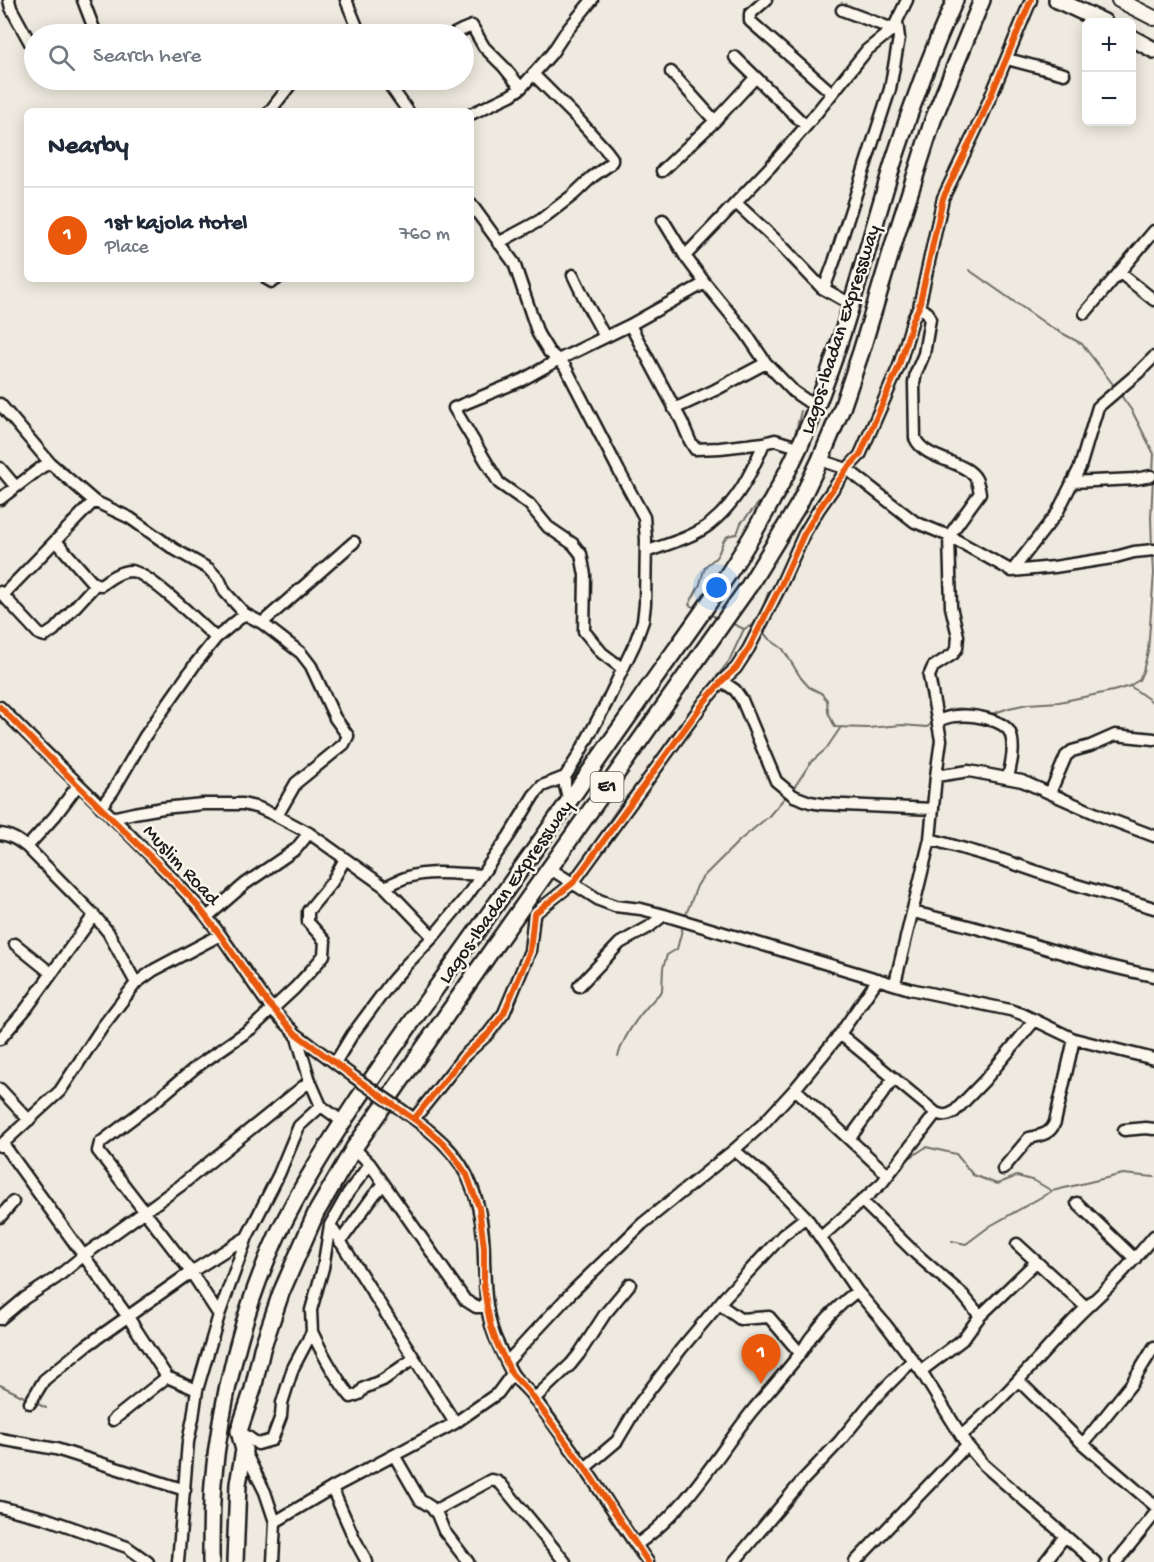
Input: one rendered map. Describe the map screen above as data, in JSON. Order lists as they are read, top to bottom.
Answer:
{
  "streets": {
    "highway": ["Lagos-Ibadan Expressway", "E1"],
    "street": ["Muslim Road"]
  },
  "page": {
    "map_buttons": ["+", "−"],
    "search": "Search here",
    "heading": "Nearby",
    "list": [
      {
        "mark": "1",
        "name": "1st kajola Hotel",
        "note": "Place",
        "value": "760 m"
      }
    ],
    "pins": "1"
  }
}
